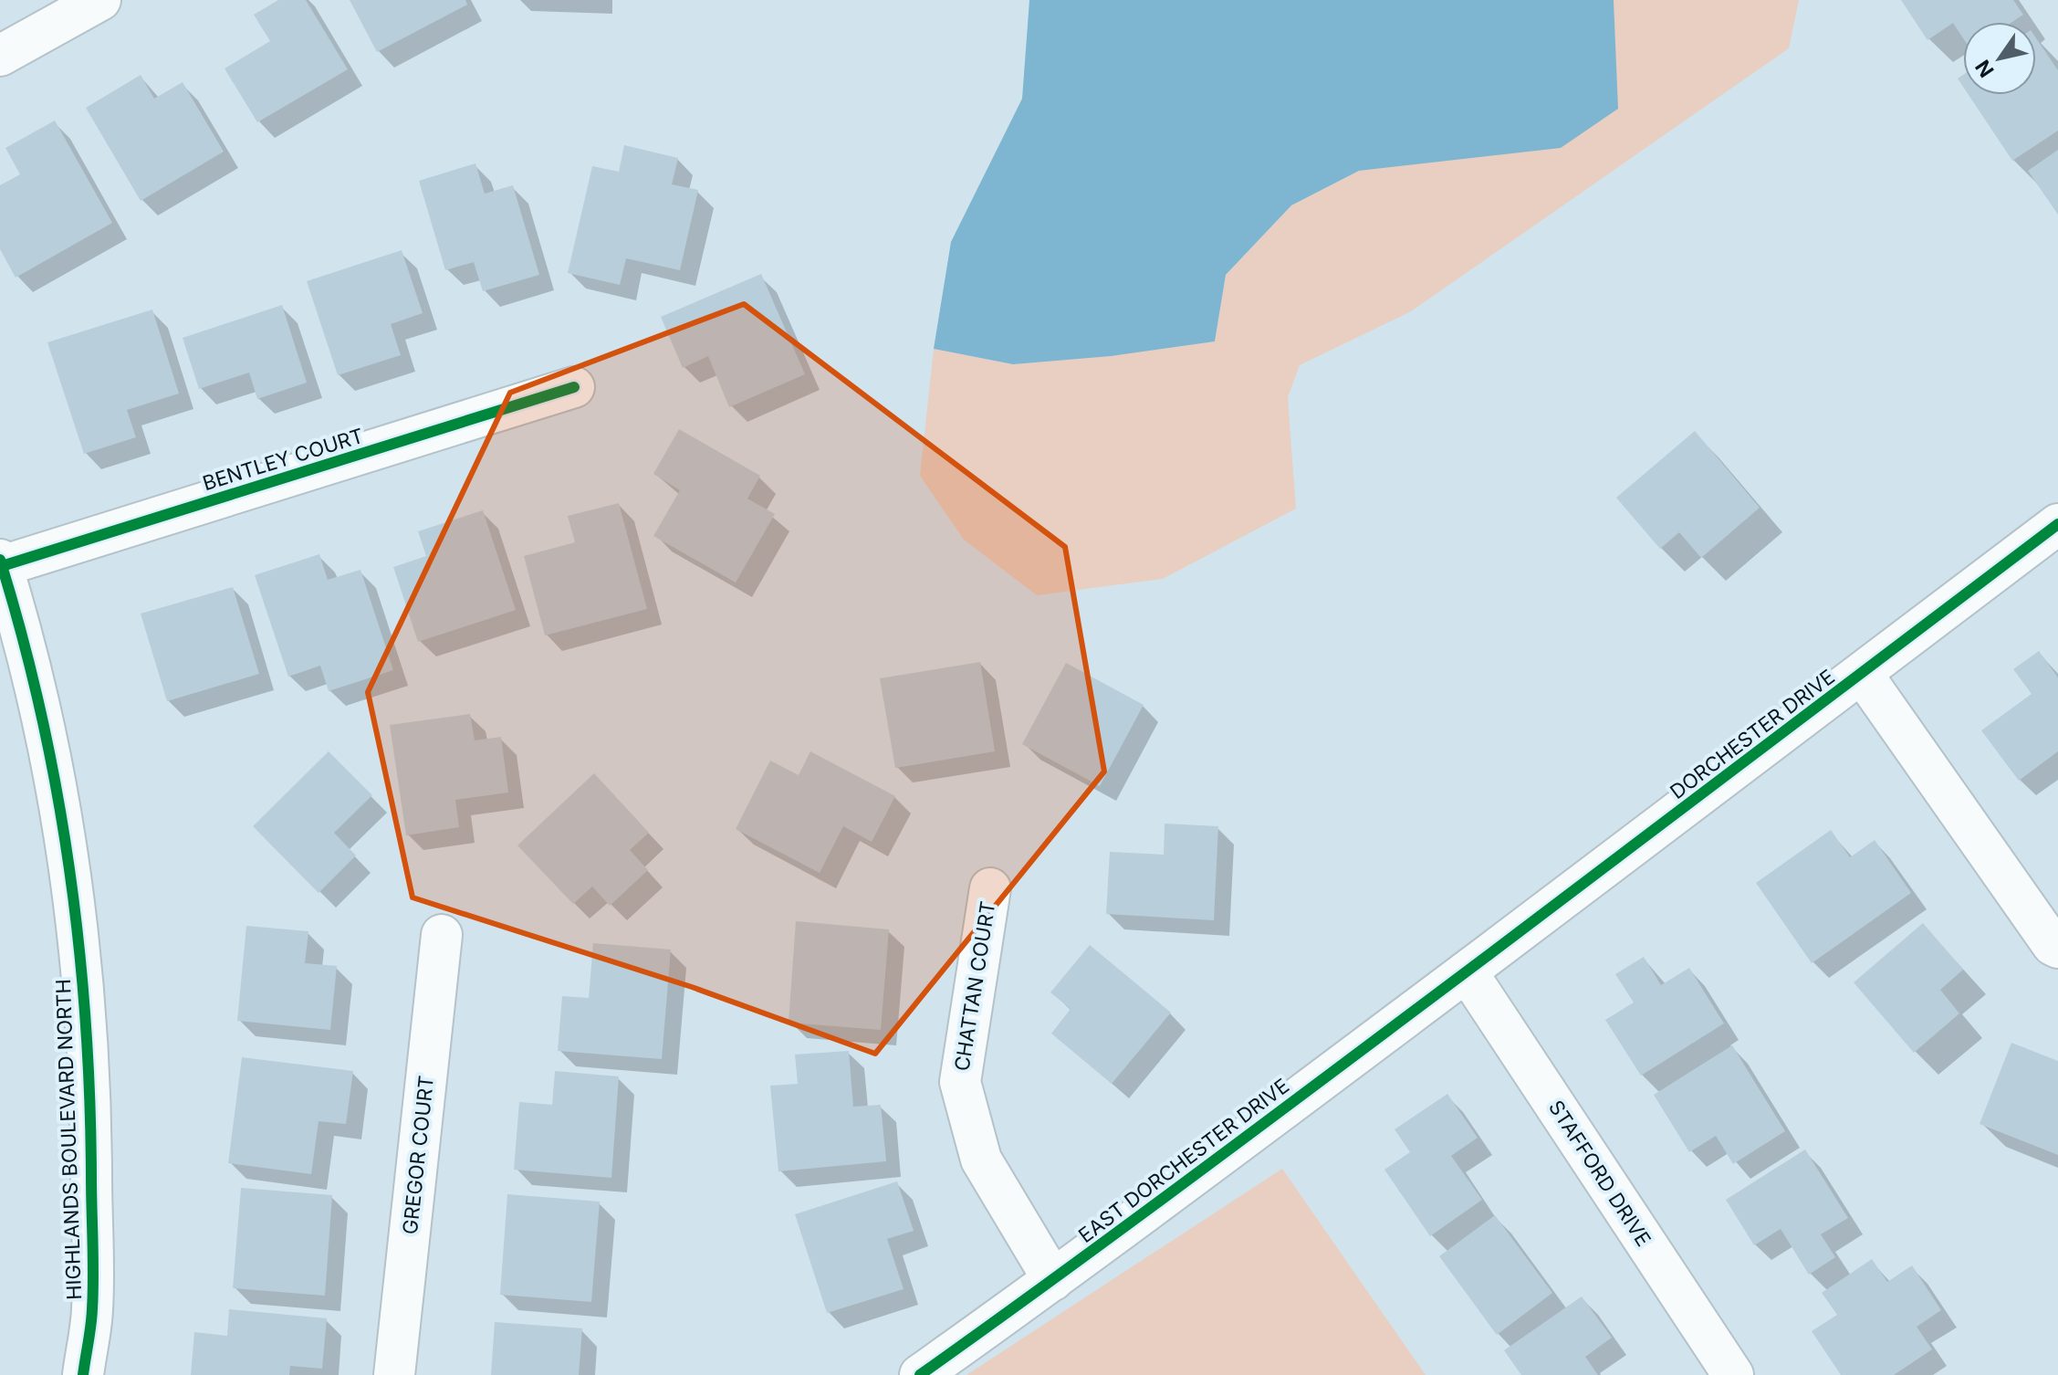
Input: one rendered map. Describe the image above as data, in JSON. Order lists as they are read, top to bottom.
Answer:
{
  "streets": {
    "street": [
      "BENTLEY COURT",
      "DORCHESTER DRIVE",
      "CHATTAN COURT",
      "HIGHLANDS BOULEVARD NORTH",
      "GREGOR COURT",
      "EAST DORCHESTER DRIVE",
      "STAFFORD DRIVE"
    ]
  },
  "crossings": [
    ["BENTLEY COURT", "HIGHLANDS BOULEVARD NORTH"],
    ["DORCHESTER DRIVE", "EAST DORCHESTER DRIVE"],
    ["DORCHESTER DRIVE", "STAFFORD DRIVE"],
    ["CHATTAN COURT", "EAST DORCHESTER DRIVE"],
    ["EAST DORCHESTER DRIVE", "STAFFORD DRIVE"]
  ],
  "north": "bottom left"
}
